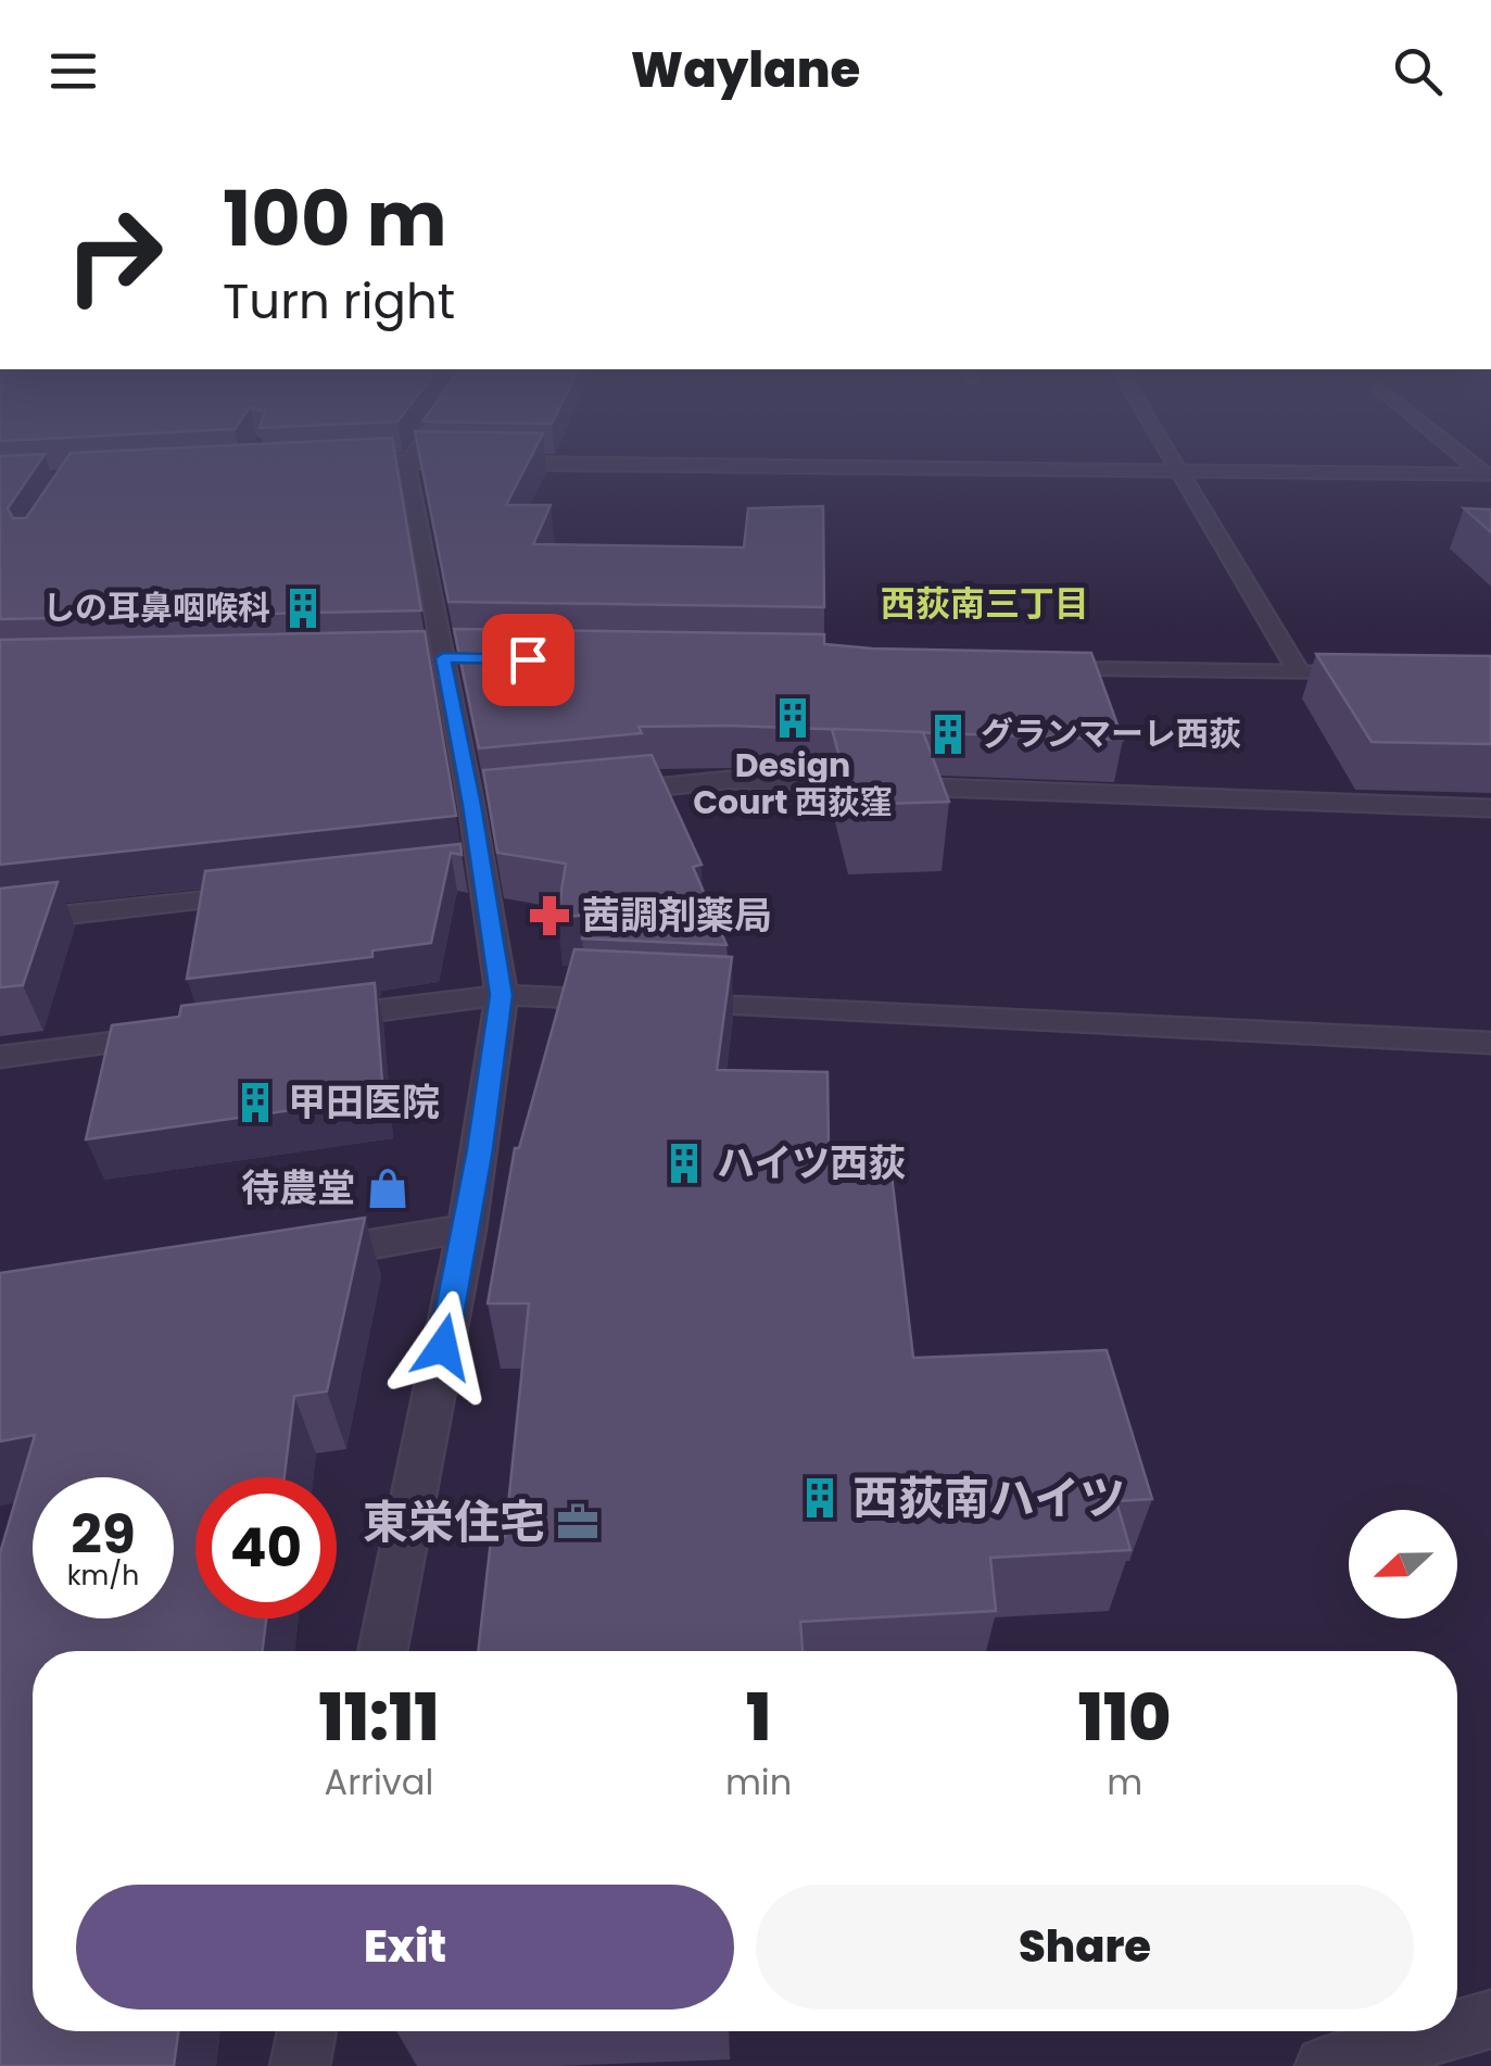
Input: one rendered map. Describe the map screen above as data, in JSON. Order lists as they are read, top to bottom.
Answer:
{
  "districts": ["西荻南三丁目"],
  "places": {
    "building": [
      "しの耳鼻咽喉科",
      "Design Court 西荻窪",
      "グランマーレ西荻",
      "甲田医院",
      "ハイツ西荻",
      "西荻南ハイツ"
    ],
    "pharmacy": ["茜調剤薬局"],
    "shop": ["待農堂"],
    "office": ["東栄住宅"]
  },
  "north": "left",
  "page": {
    "header": "Waylane",
    "turn": ["100 m", "Turn right"],
    "speed": "29 km/h",
    "limit": "40",
    "eta": [
      "11:11",
      "Arrival",
      "1",
      "min",
      "110",
      "m"
    ],
    "buttons": ["Exit", "Share"]
  }
}
